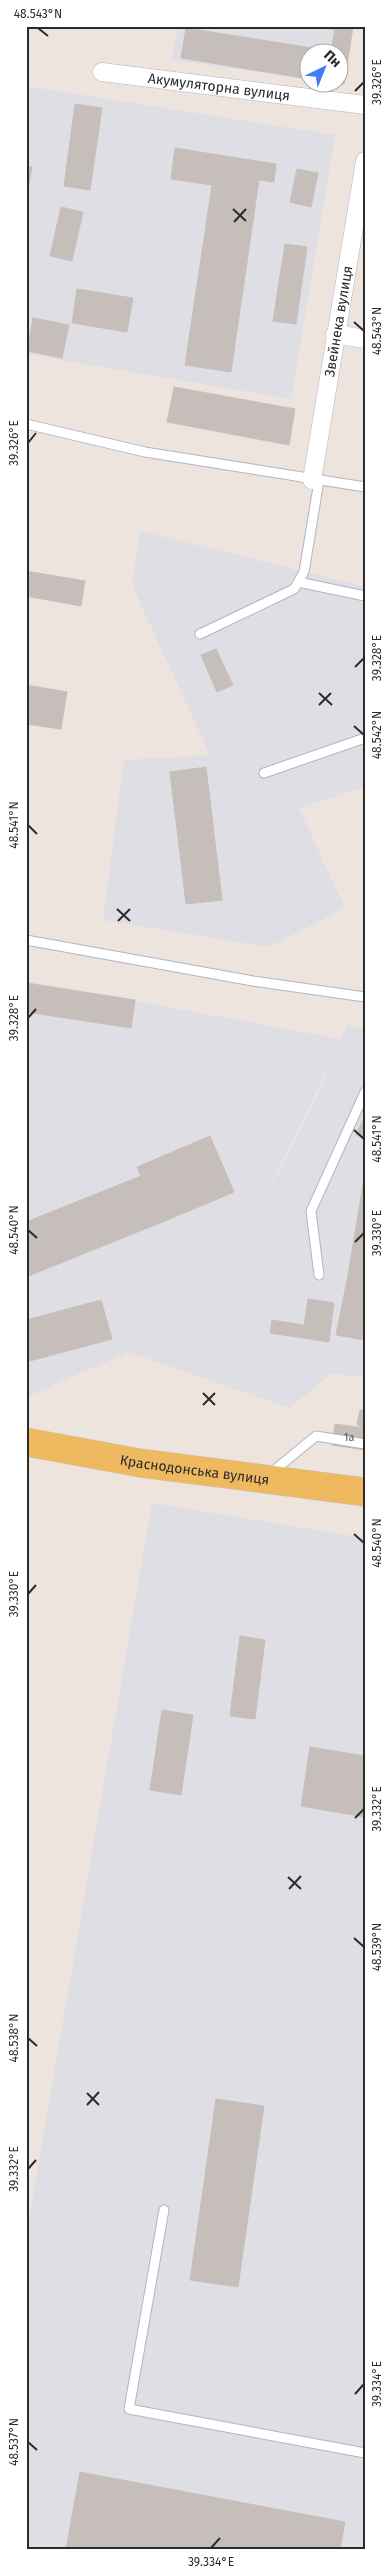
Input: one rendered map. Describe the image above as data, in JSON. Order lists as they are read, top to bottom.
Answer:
{
  "streets": {
    "main road": ["Краснодонська вулиця"],
    "street": ["Акумуляторна вулиця", "Звейнека вулиця"]
  },
  "house_numbers": ["1а"],
  "north": "top right",
  "coordinates": [
    "48.543°N",
    "39.326°E",
    "39.328°E",
    "48.542°N",
    "48.541°N",
    "48.540°N",
    "39.330°E",
    "39.332°E",
    "48.539°N",
    "48.538°N",
    "39.334°E",
    "48.537°N"
  ]
}
